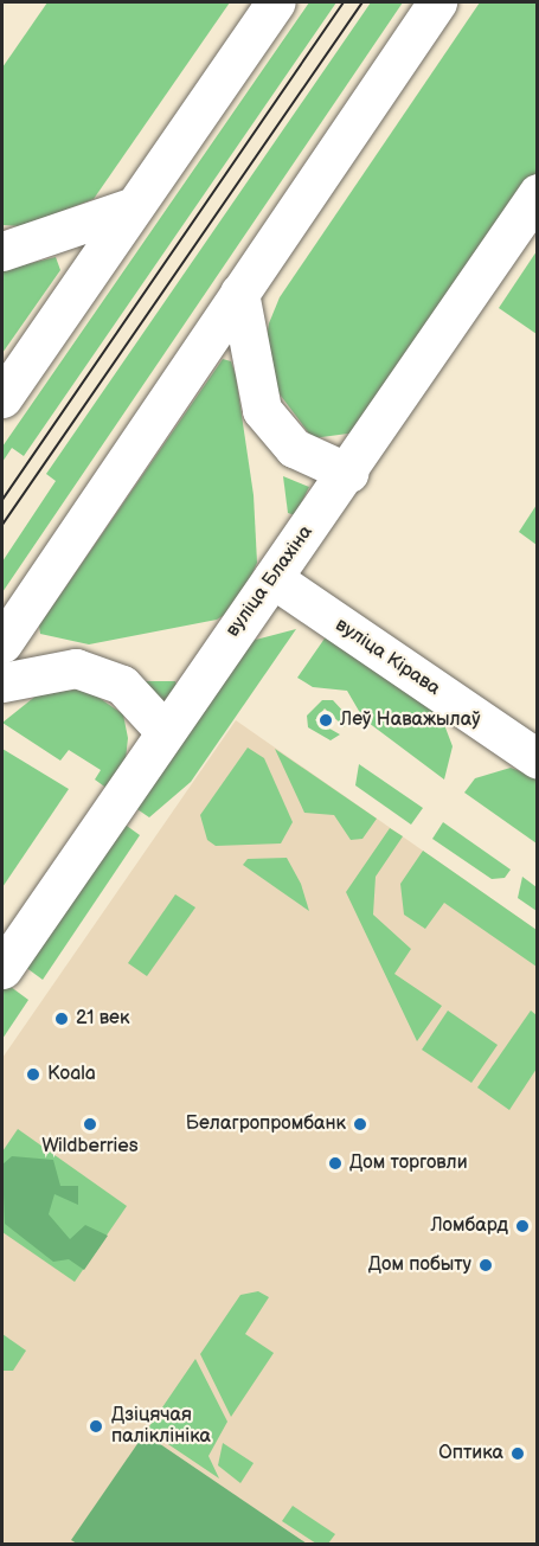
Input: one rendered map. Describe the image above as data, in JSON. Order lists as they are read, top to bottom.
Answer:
{
  "streets": {
    "main road": ["вуліца Блахіна", "вуліца Кірава"]
  },
  "crossings": [
    ["вуліца Блахіна", "вуліца Кірава"]
  ],
  "places": [
    "Леў Наважылаў",
    "21 век",
    "Koala",
    "Wildberries",
    "Белагропромбанк",
    "Дом торговли",
    "Ломбард",
    "Дом побыту",
    "Дзіцячая паліклініка",
    "Оптика"
  ]
}
